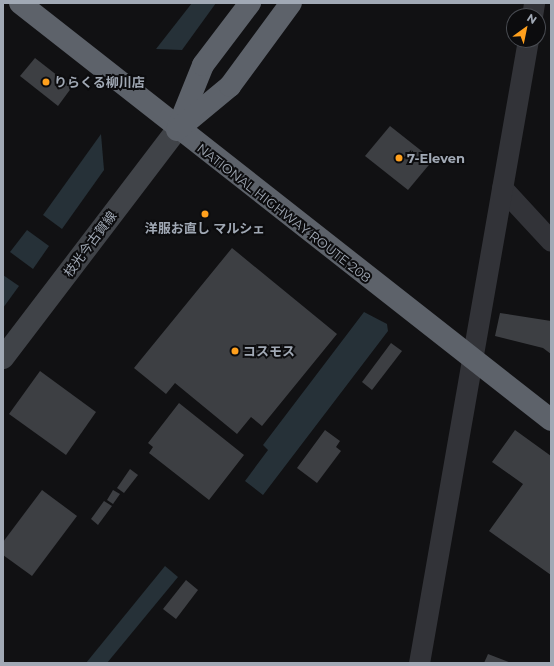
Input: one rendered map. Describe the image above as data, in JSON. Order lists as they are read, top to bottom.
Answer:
{
  "streets": {
    "highway": ["NATIONAL HIGHWAY ROUTE 208"],
    "main road": ["枝光今古賀線"]
  },
  "crossings": [
    ["NATIONAL HIGHWAY ROUTE 208", "枝光今古賀線"]
  ],
  "places": [
    "りらくる柳川店",
    "7-Eleven",
    "洋服お直し マルシェ",
    "コスモス"
  ],
  "north": "top right"
}
